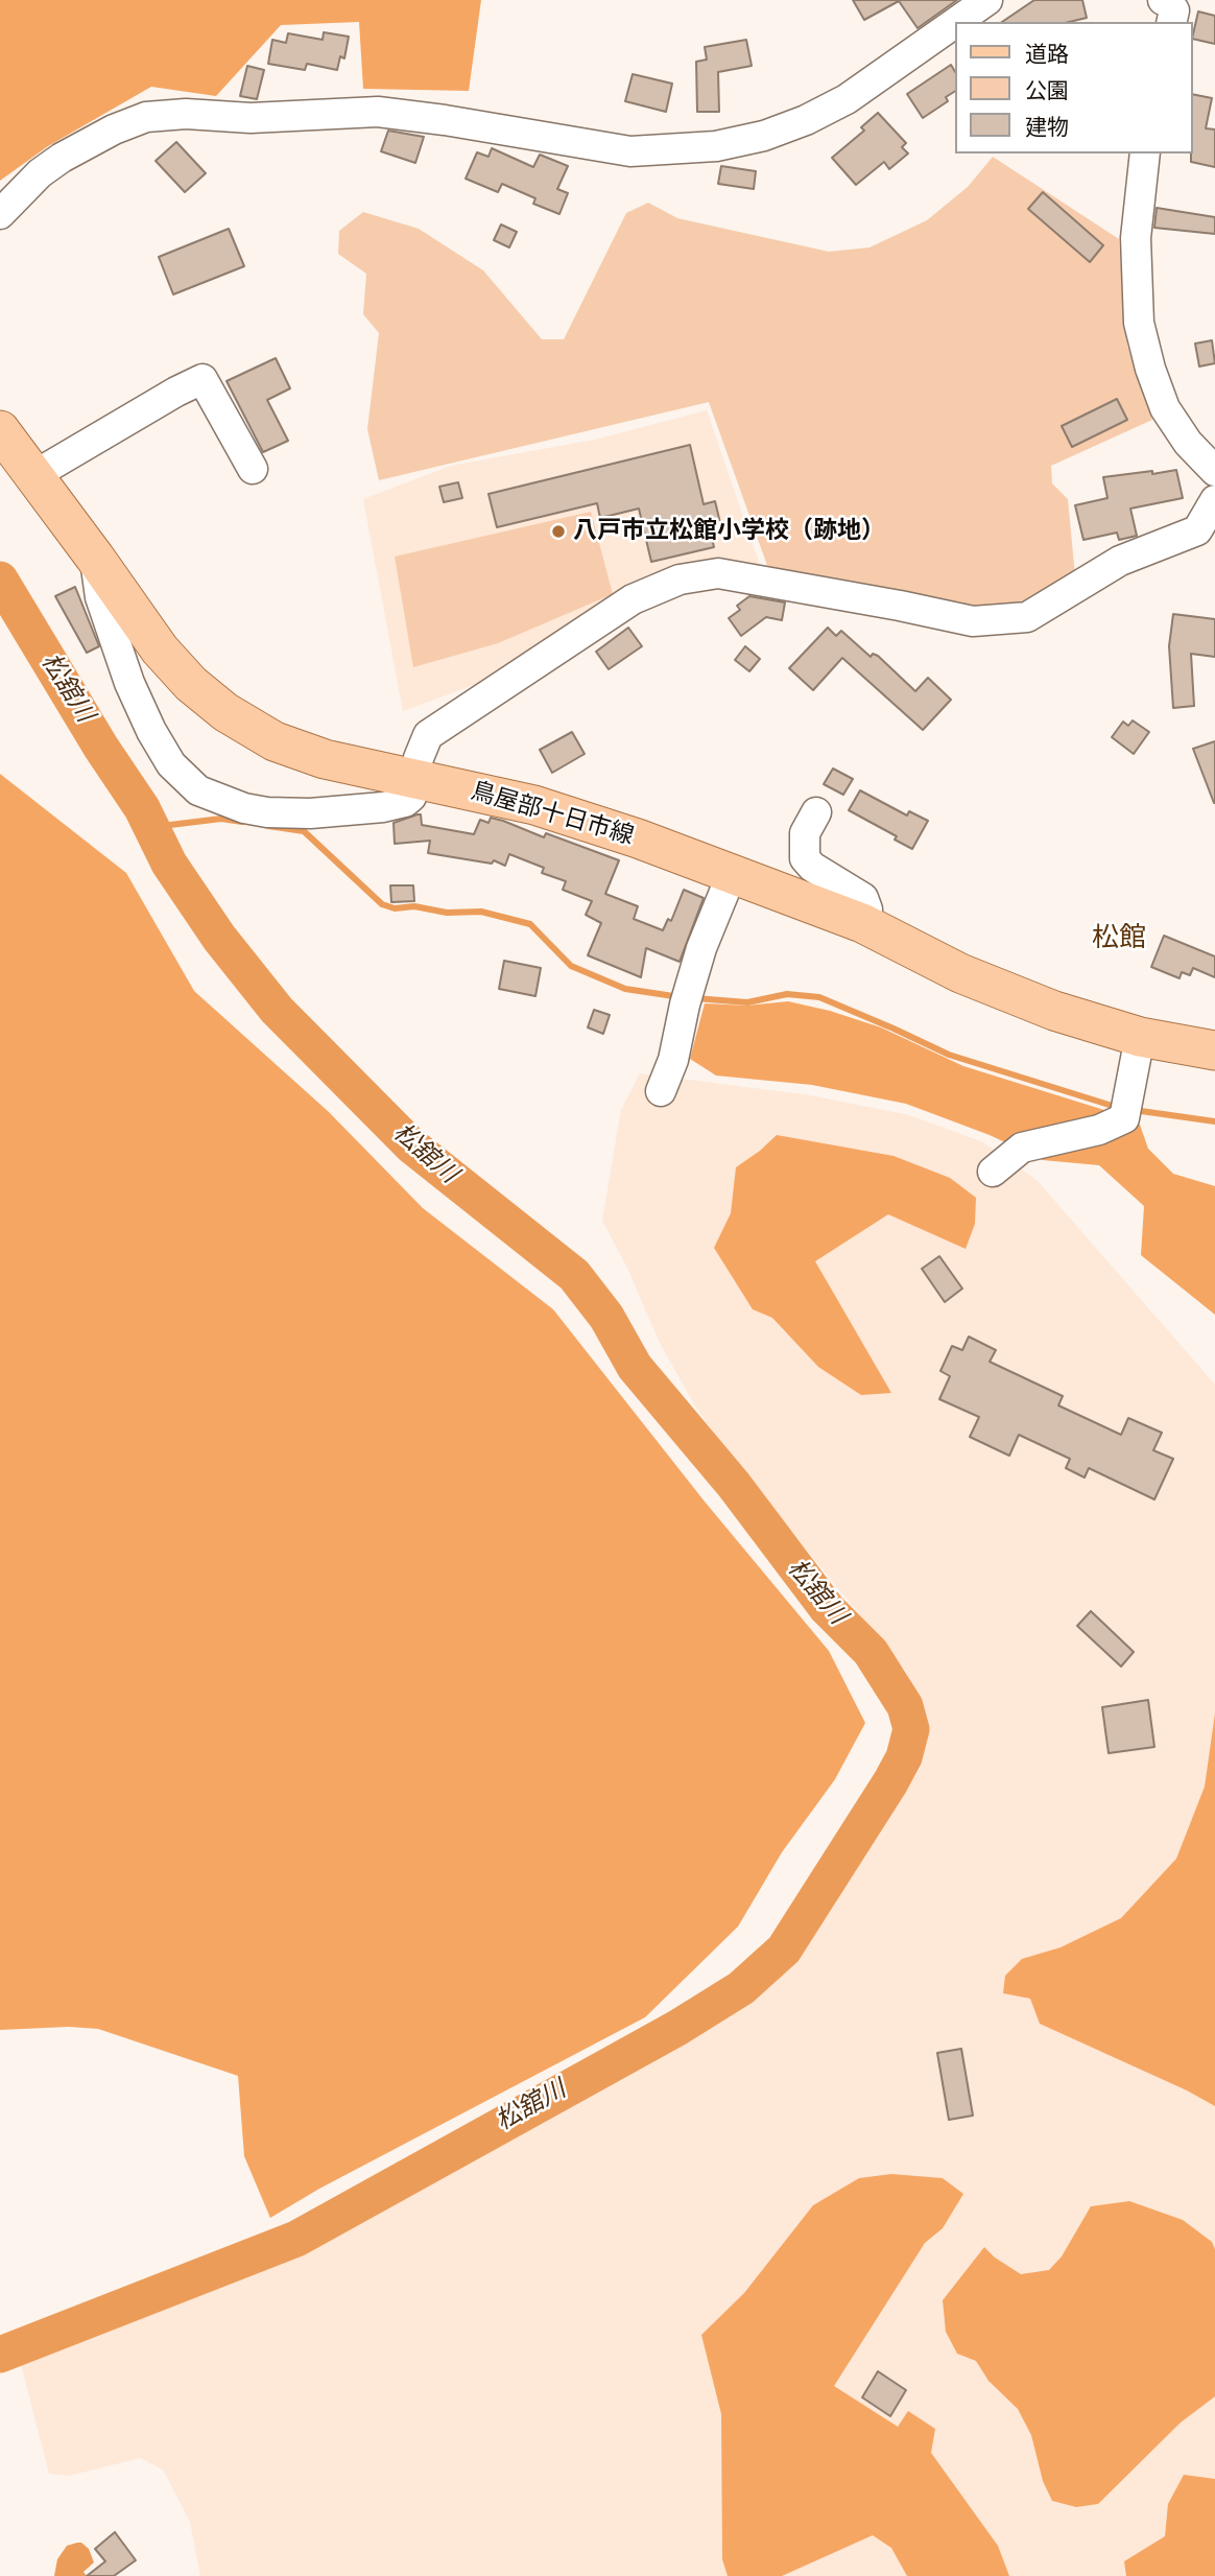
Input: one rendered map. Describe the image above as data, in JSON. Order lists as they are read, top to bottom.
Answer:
{
  "streets": {
    "main road": ["鳥屋部十日市線"]
  },
  "districts": ["松館"],
  "water": ["松舘川"],
  "places": ["八戸市立松館小学校（跡地）"],
  "legend": ["道路", "公園", "建物"]
}
